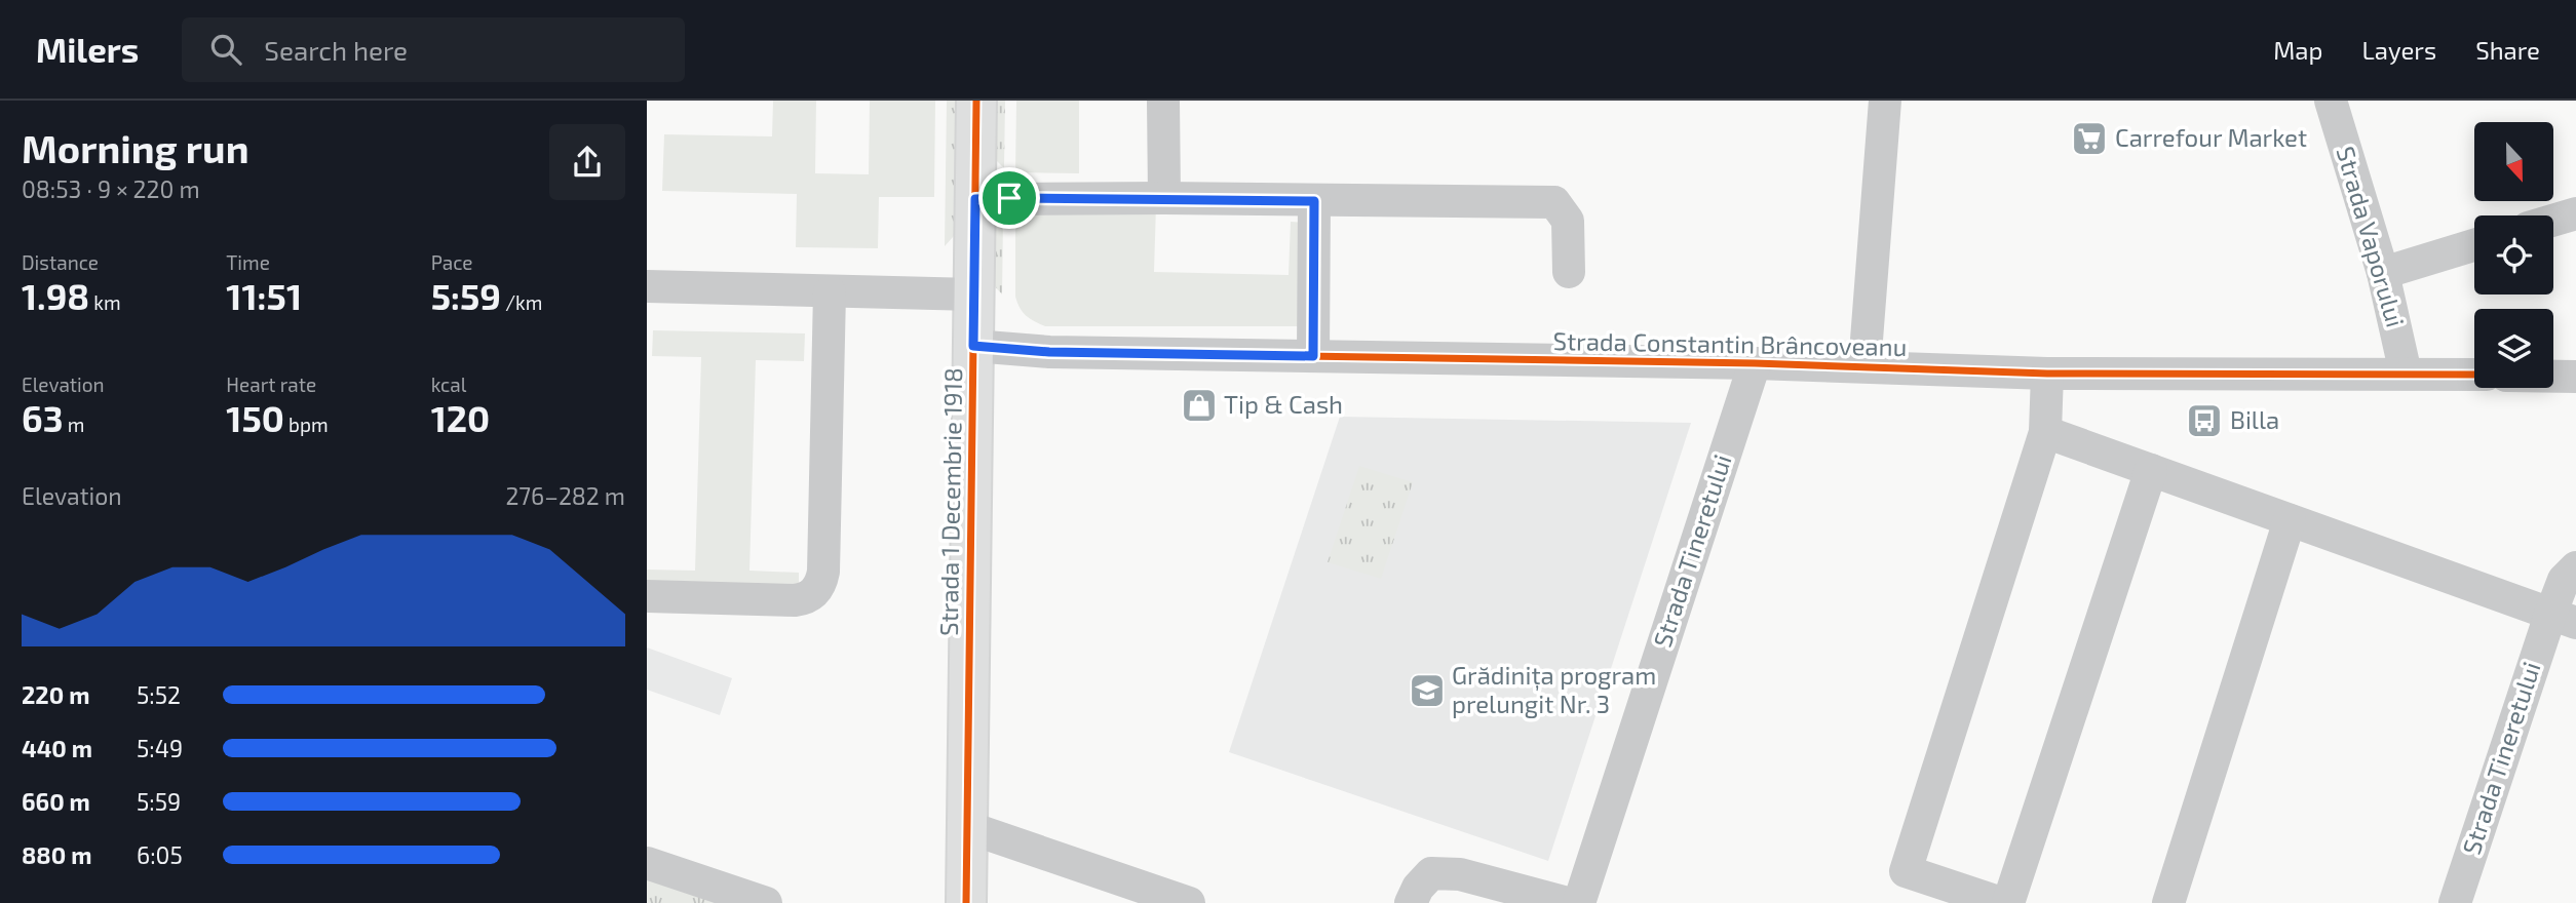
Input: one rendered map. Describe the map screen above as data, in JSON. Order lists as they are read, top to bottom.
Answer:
{
  "streets": {
    "main road": ["Strada 1 Decembrie 1918"],
    "street": ["Strada Vaporului", "Strada Constantin Brâncoveanu", "Strada Tineretului"]
  },
  "crossings": [
    ["Strada Vaporului", "Strada Constantin Brâncoveanu"],
    ["Strada Constantin Brâncoveanu", "Strada 1 Decembrie 1918"],
    ["Strada Constantin Brâncoveanu", "Strada Tineretului"]
  ],
  "places": {
    "supermarket": ["Carrefour Market"],
    "shop": ["Tip & Cash"],
    "bus stop": ["Billa"],
    "school or university": ["Grădinița program prelungit Nr. 3"]
  },
  "north": "bottom",
  "page": {
    "header": "Milers",
    "search": "Search here",
    "nav": ["Map", "Layers", "Share"],
    "heading": ["Morning run", "08:53 · 9 × 220 m"],
    "stats": [
      ["Distance", "1.98 km"],
      ["Time", "11:51"],
      ["Pace", "5:59 /km"],
      ["Elevation", "63 m"],
      ["Heart rate", "150 bpm"],
      ["kcal", "120"]
    ],
    "chart": ["Elevation", "276–282 m"],
    "list": [
      {
        "name": "220 m",
        "note": "5:52"
      },
      {
        "name": "440 m",
        "note": "5:49"
      },
      {
        "name": "660 m",
        "note": "5:59"
      },
      {
        "name": "880 m",
        "note": "6:05"
      }
    ]
  }
}
